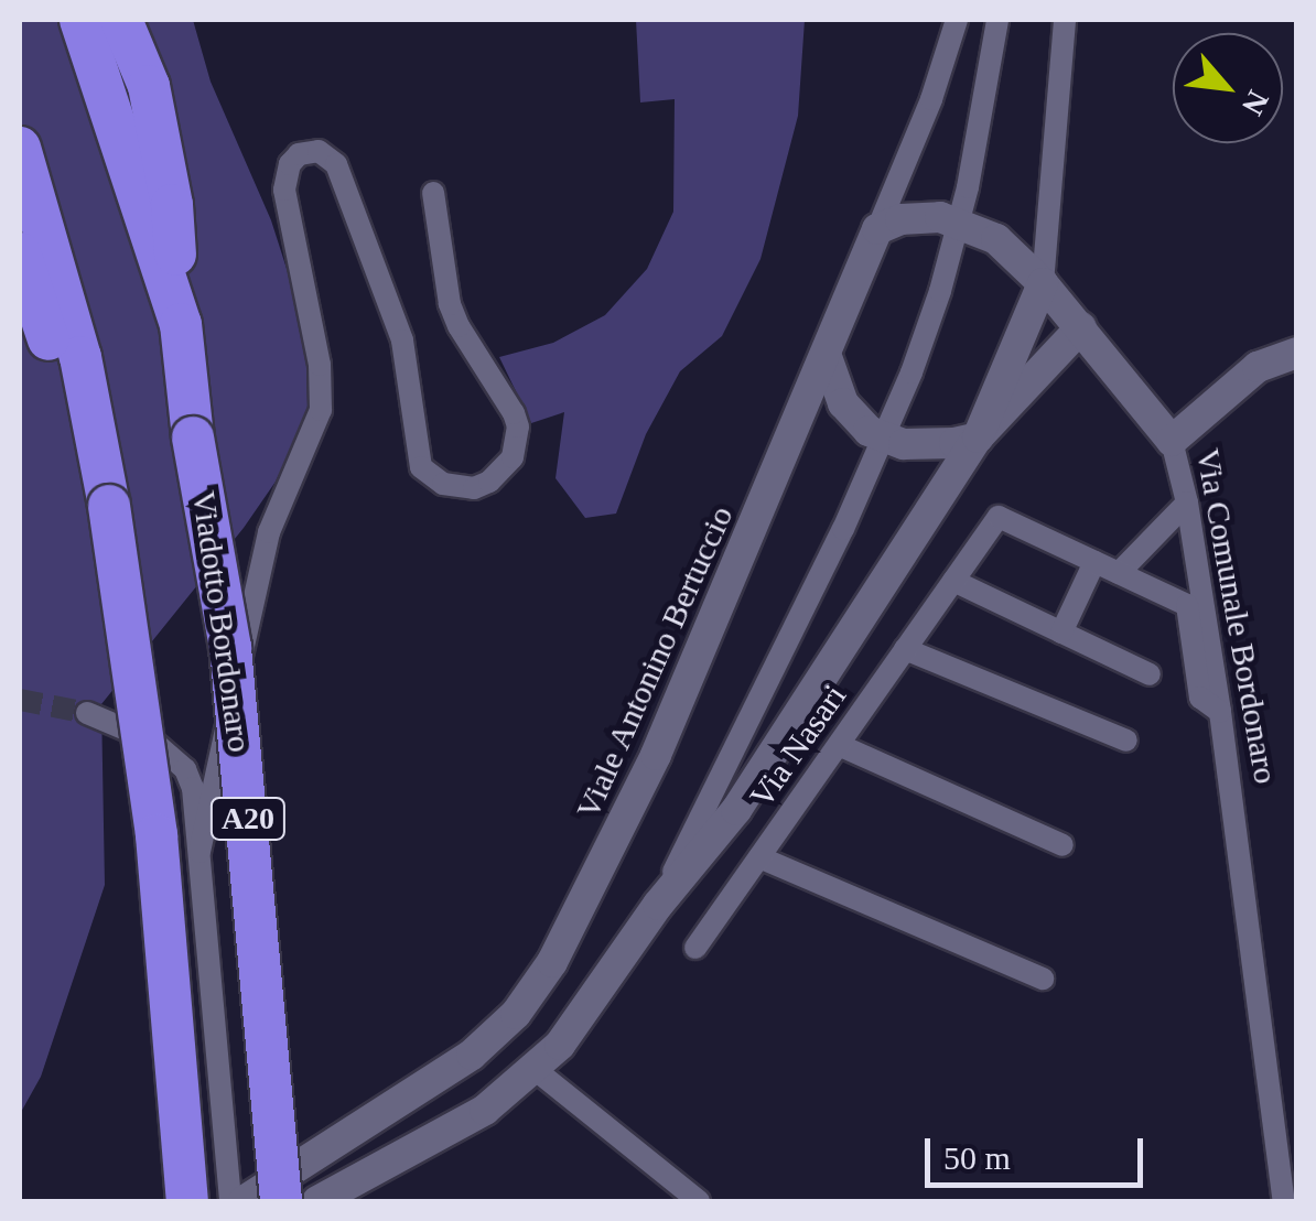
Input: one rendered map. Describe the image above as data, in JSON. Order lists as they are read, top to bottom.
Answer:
{
  "streets": {
    "highway": ["Viadotto Bordonaro", "A20"],
    "street": ["Via Comunale Bordonaro", "Viale Antonino Bertuccio", "Via Nasari"]
  },
  "crossings": [
    ["Via Comunale Bordonaro", "Via Nasari"],
    ["Viadotto Bordonaro", "A20"]
  ],
  "scale_bar": "50 m",
  "north": "bottom right"
}
